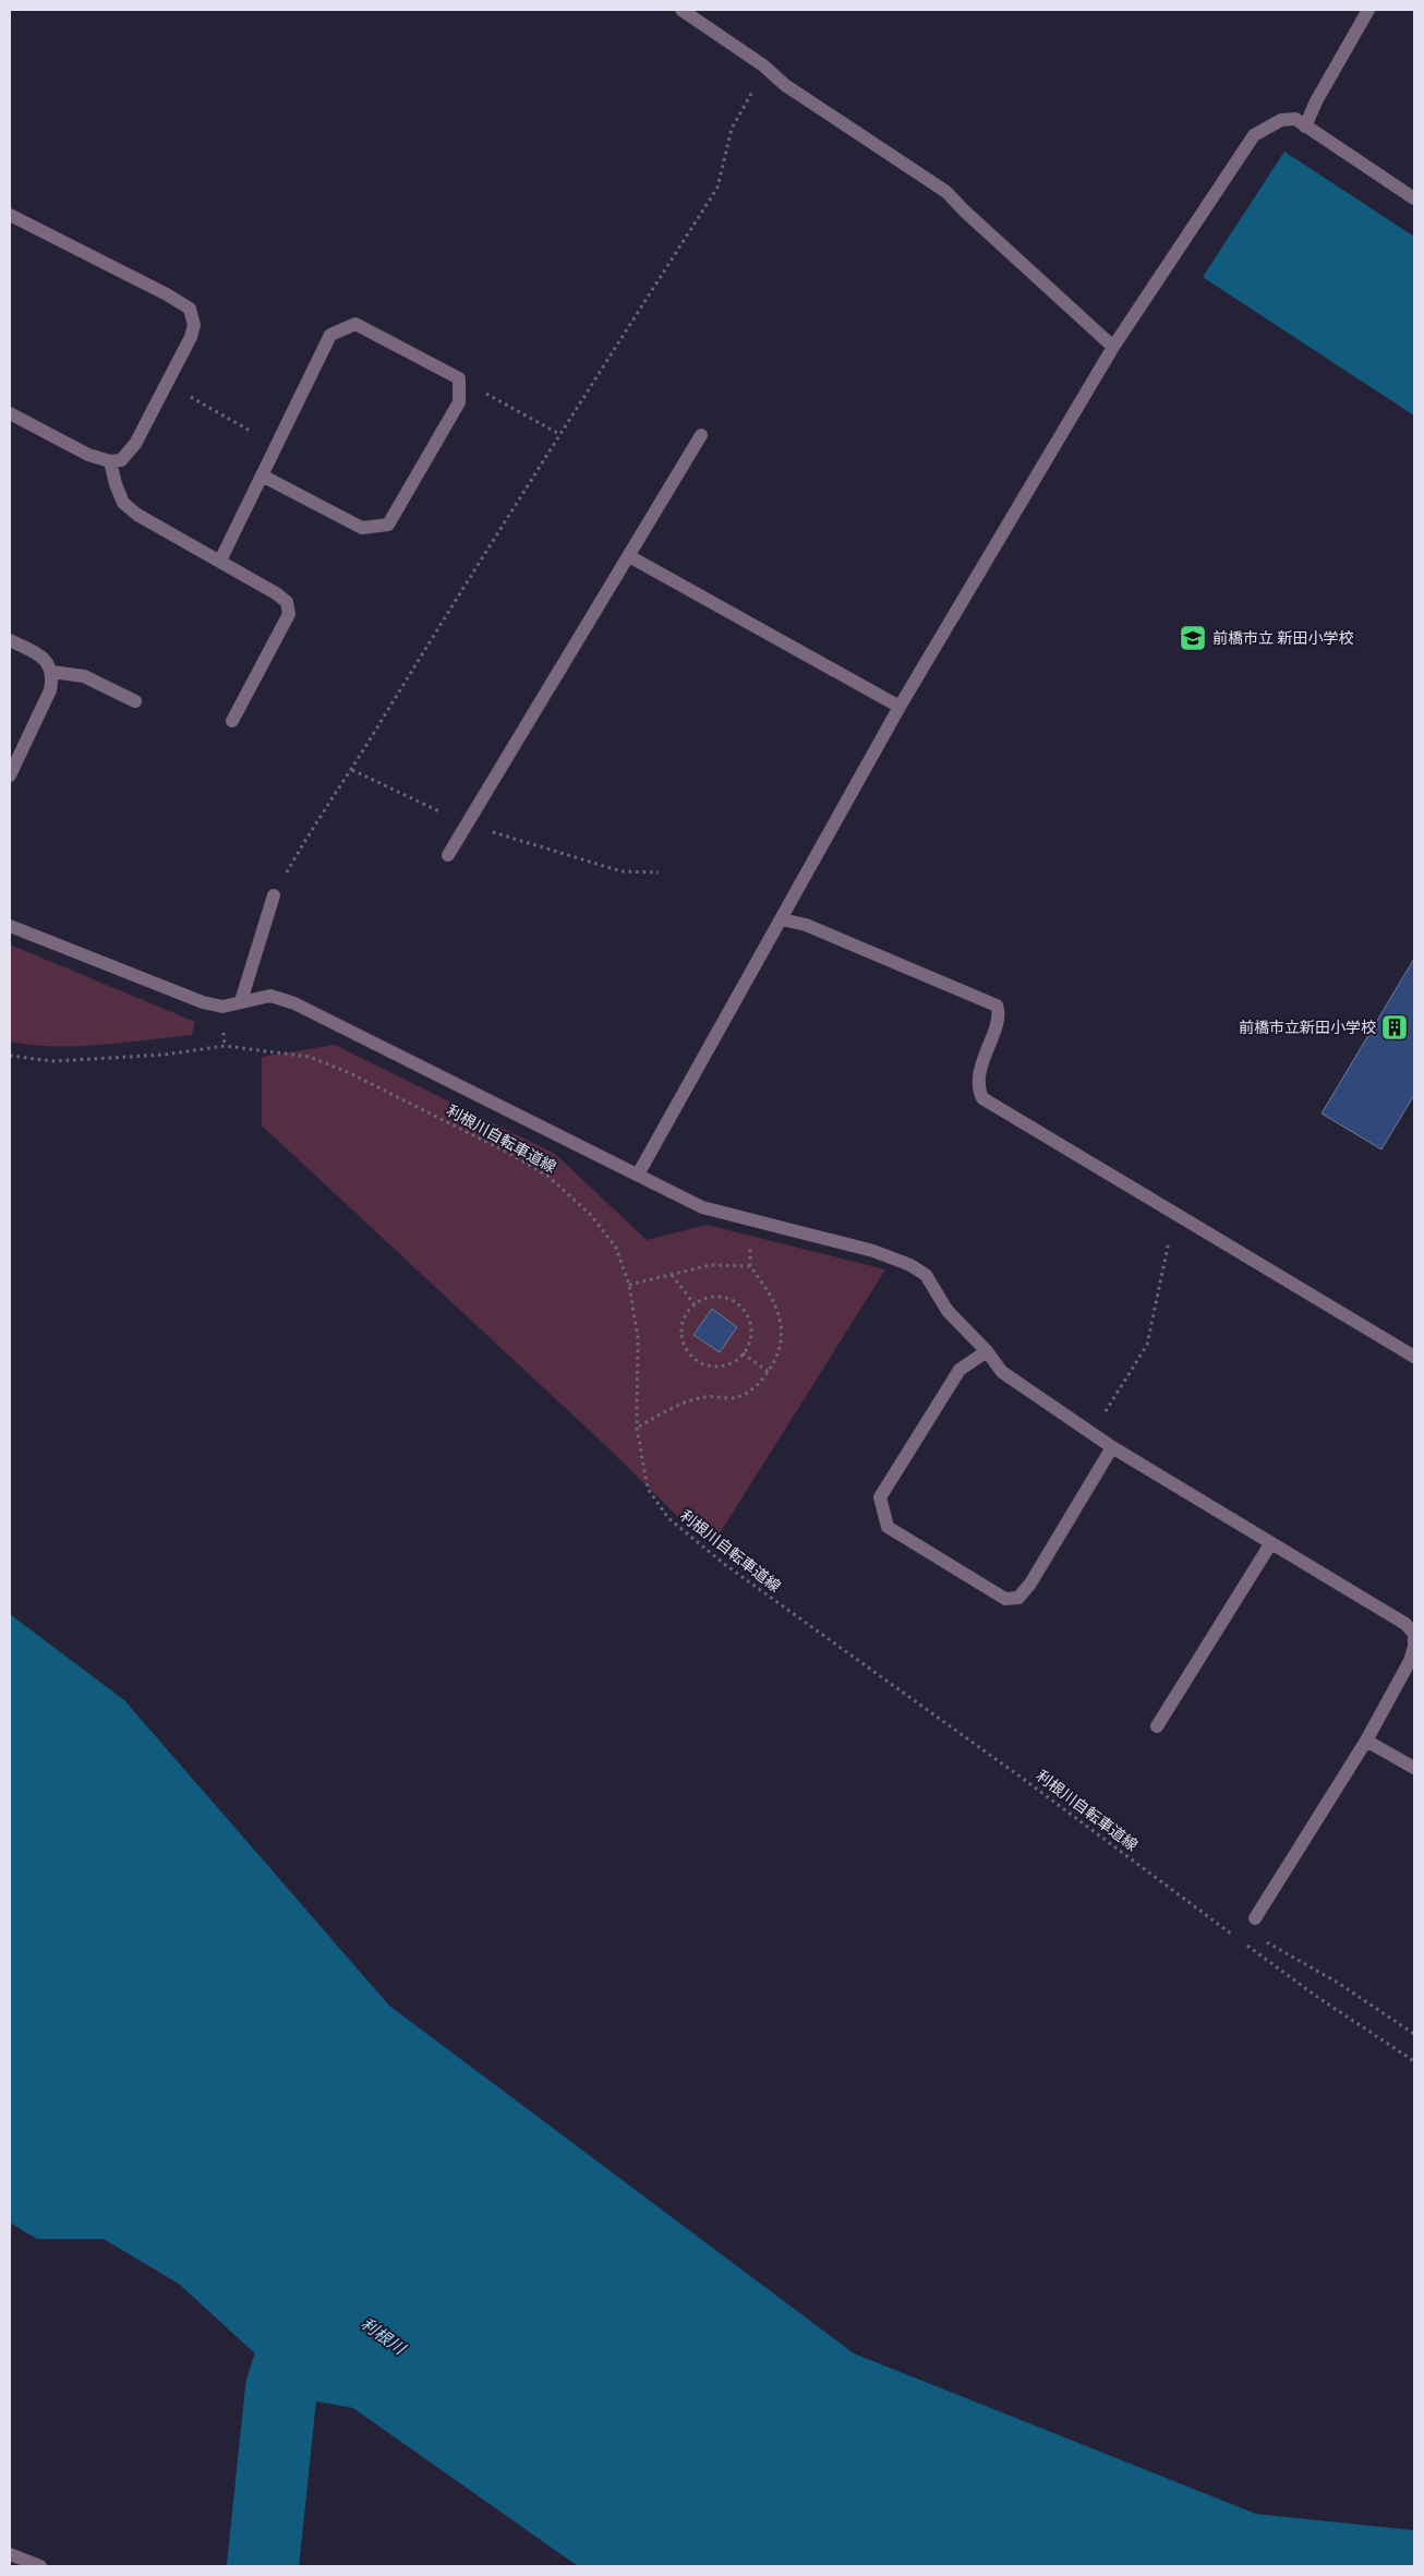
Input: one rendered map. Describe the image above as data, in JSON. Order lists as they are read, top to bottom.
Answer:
{
  "streets": {
    "path": ["利根川自転車道線"]
  },
  "water": ["利根川"],
  "places": {
    "school or university": ["前橋市立 新田小学校"],
    "building": ["前橋市立新田小学校"]
  }
}
